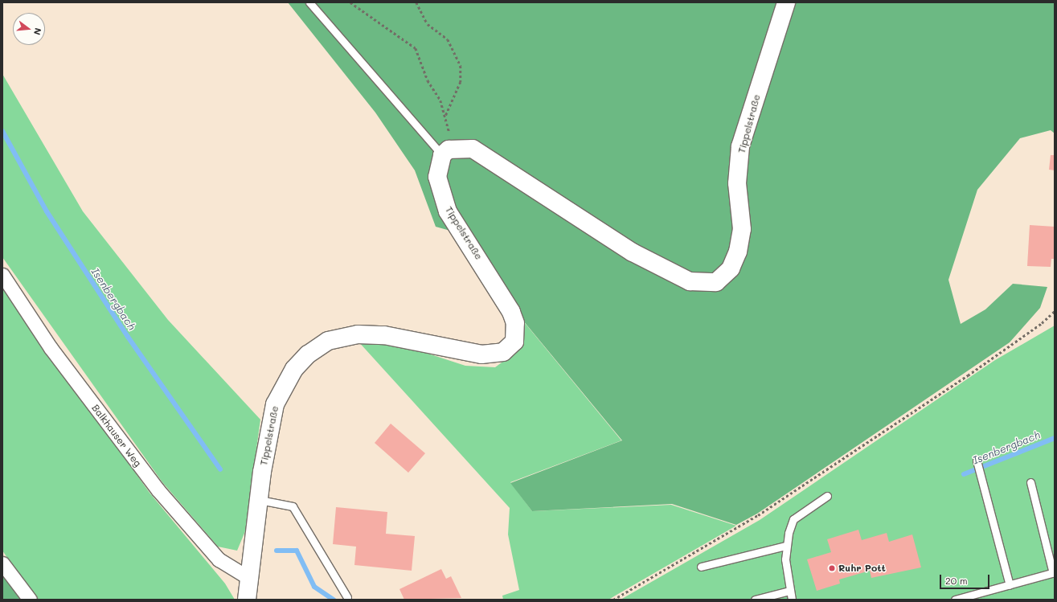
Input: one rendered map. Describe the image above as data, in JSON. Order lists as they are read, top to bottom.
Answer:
{
  "streets": {
    "street": ["Tippelstraße", "Balkhauser Weg"]
  },
  "crossings": [
    ["Tippelstraße", "Balkhauser Weg"]
  ],
  "water": ["Isenbergbach"],
  "places": ["Ruhr Pott"],
  "scale_bar": "20 m",
  "north": "right"
}
